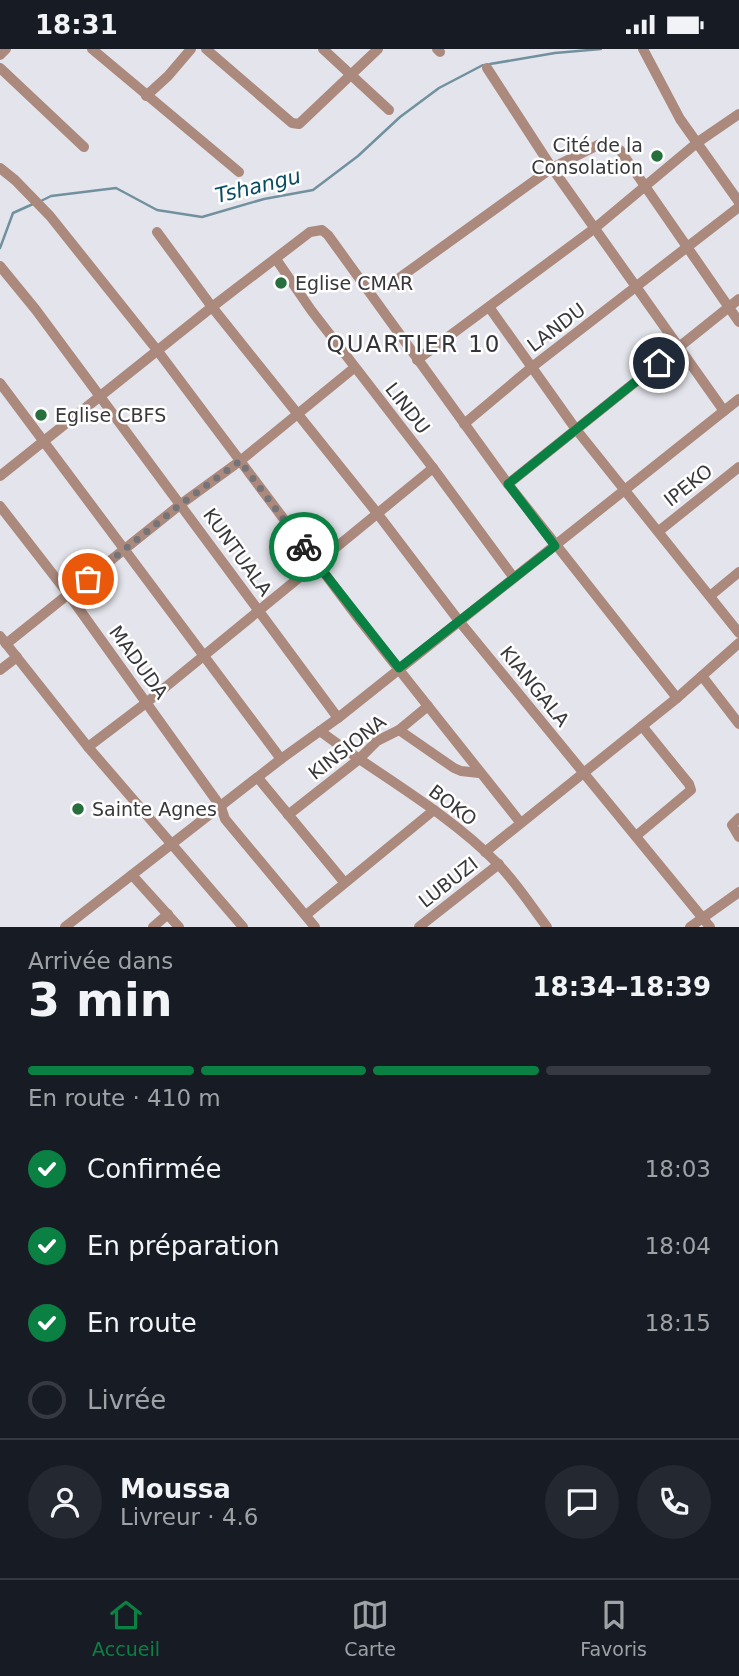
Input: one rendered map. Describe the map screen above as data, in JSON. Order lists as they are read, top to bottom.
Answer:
{
  "streets": {
    "street": [
      "LANDU",
      "LINDU",
      "IPEKO",
      "KUNTUALA",
      "MADUDA",
      "KIANGALA",
      "KINSIONA",
      "BOKO",
      "LUBUZI"
    ]
  },
  "crossings": [
    ["KINSIONA", "BOKO"],
    ["BOKO", "LUBUZI"]
  ],
  "districts": ["QUARTIER 10"],
  "water": ["Tshangu"],
  "places": [
    "Cité de la Consolation",
    "Eglise CMAR",
    "Eglise CBFS",
    "Sainte Agnes"
  ],
  "page": {
    "status": "18:31",
    "heading": ["3 min", "Arrivée dans", "18:34–18:39"],
    "panel": ["Moussa", "Livreur · 4.6"],
    "bar": "En route · 410 m",
    "list": [
      ["Confirmée", "18:03"],
      ["En préparation", "18:04"],
      ["En route", "18:15"],
      "Livrée"
    ],
    "tabs": ["Accueil", "Carte", "Favoris"]
  }
}
